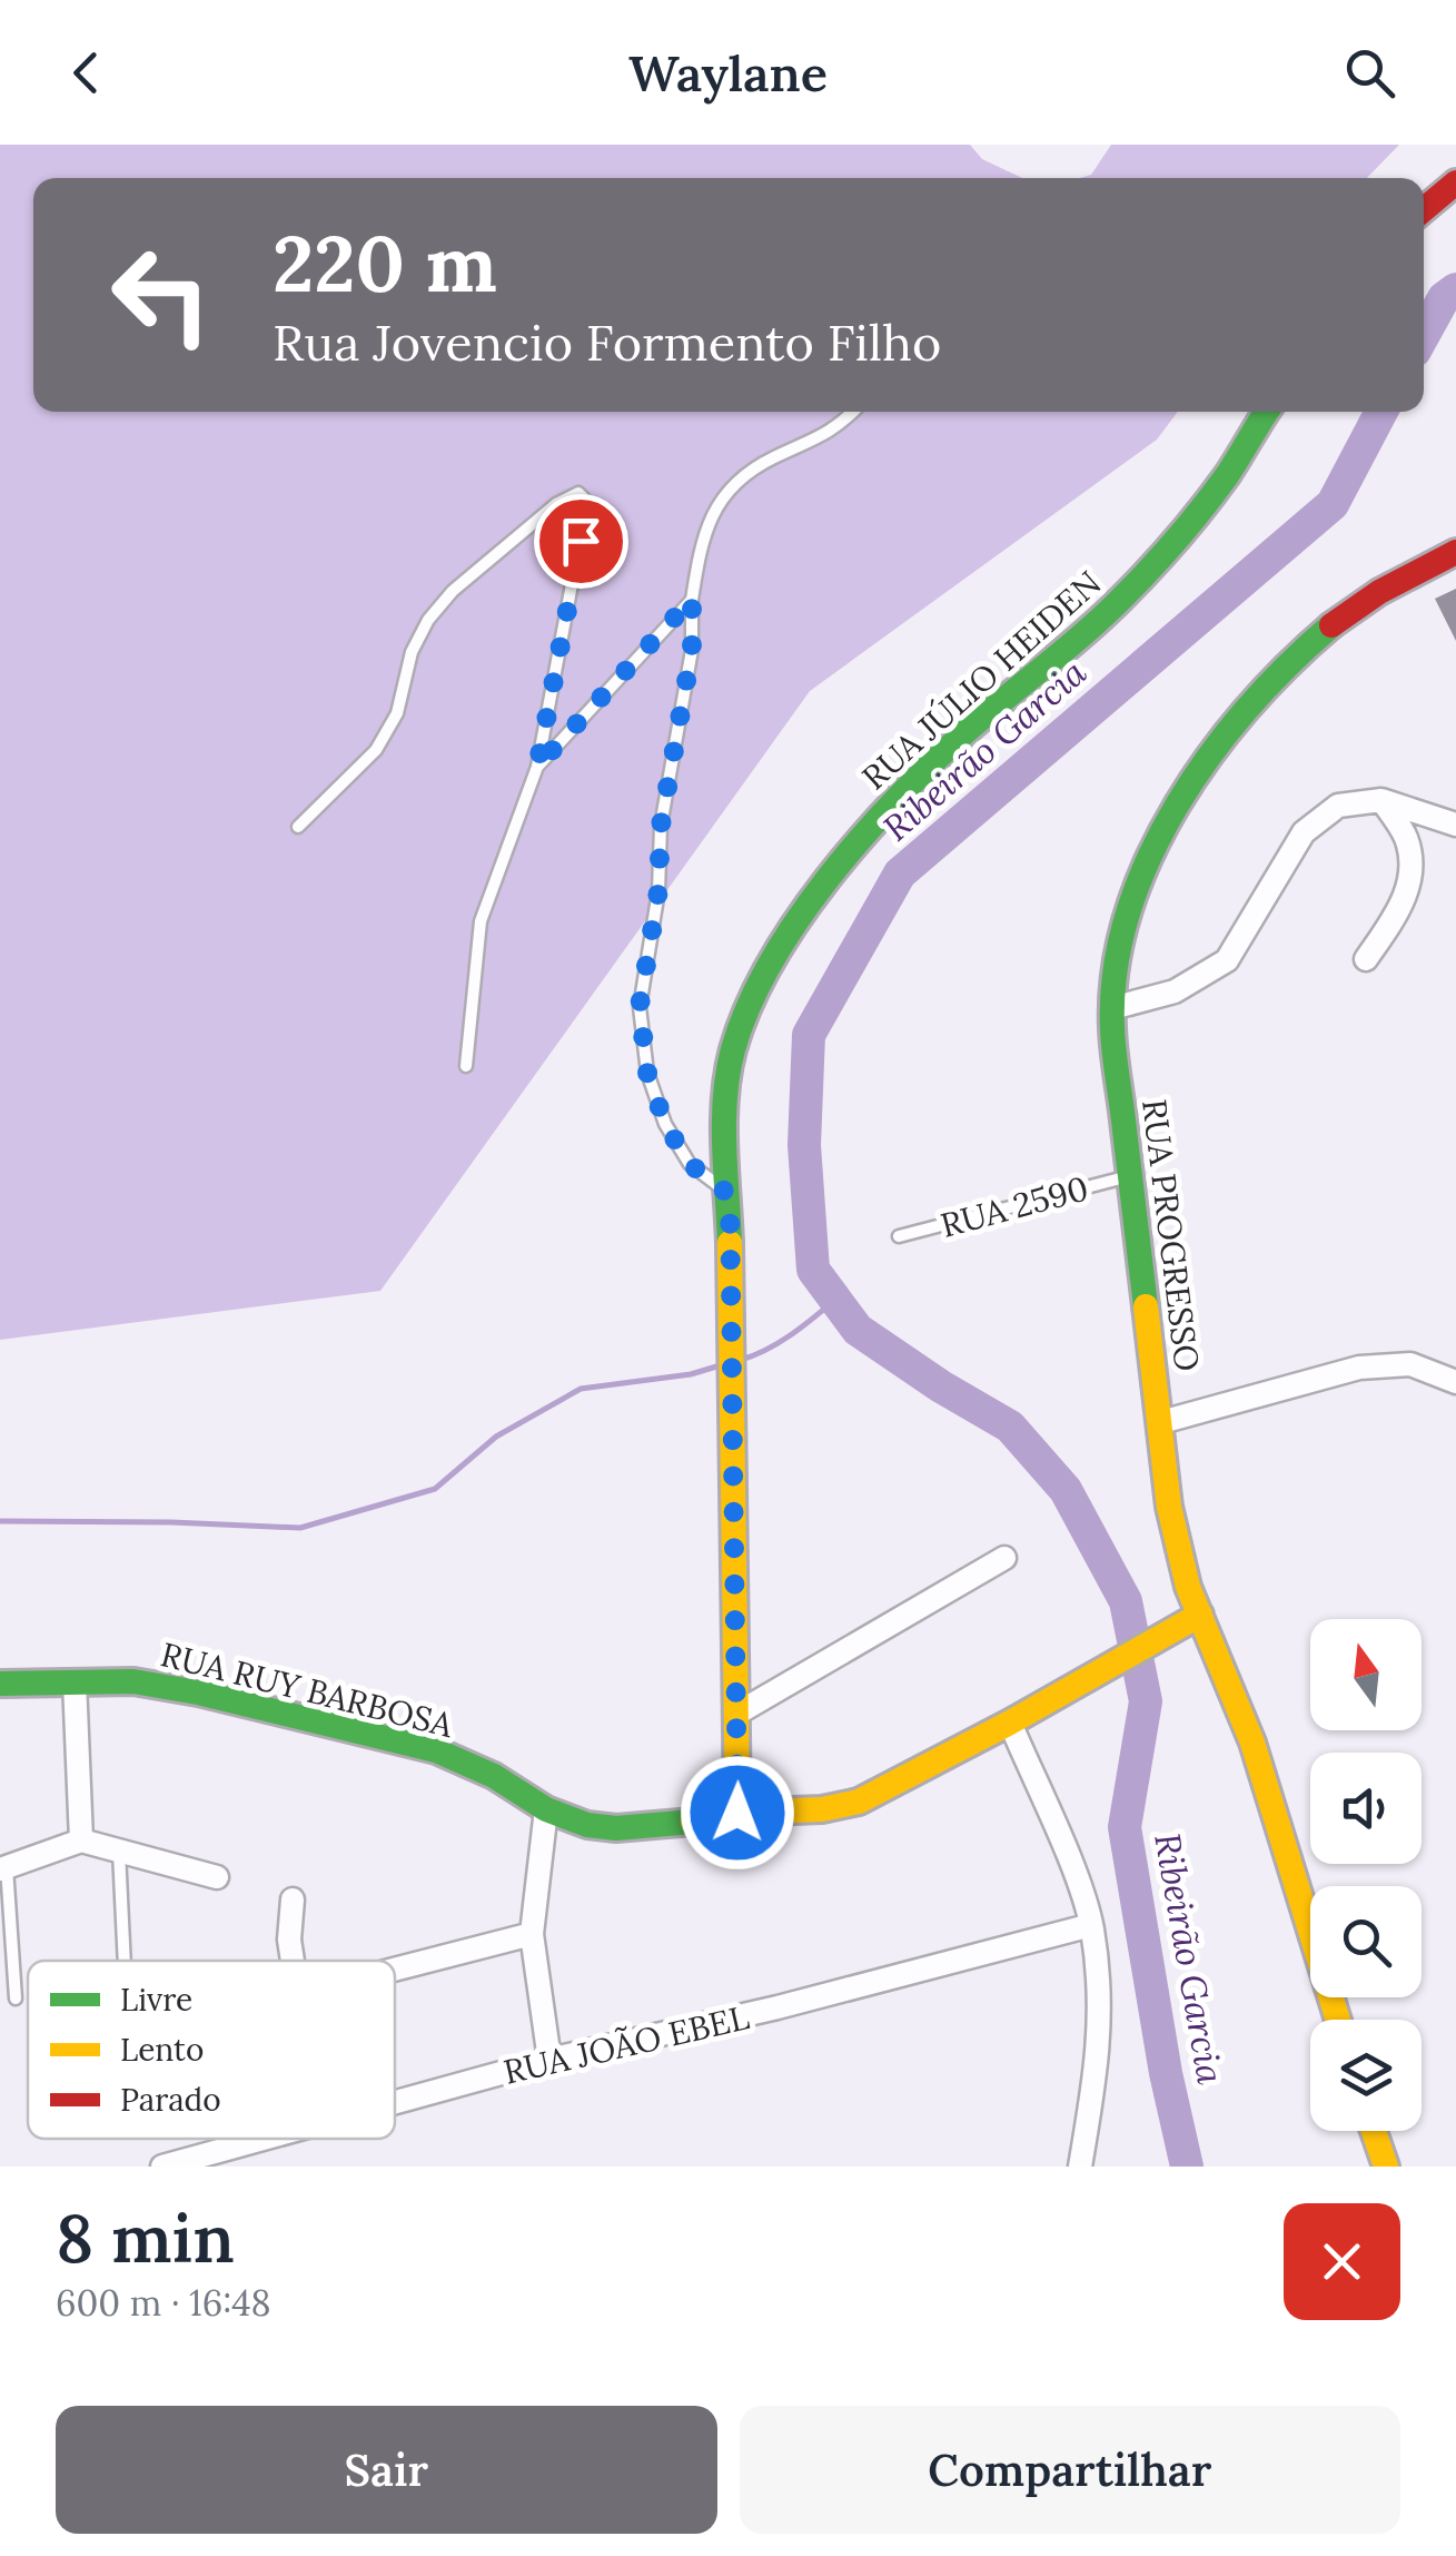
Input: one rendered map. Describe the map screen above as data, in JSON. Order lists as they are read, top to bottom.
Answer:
{
  "streets": {
    "street": [
      "RUA JÚLIO HEIDEN",
      "RUA PROGRESSO",
      "RUA RUY BARBOSA",
      "RUA JOÃO EBEL"
    ],
    "lane": ["RUA 2590"]
  },
  "crossings": [
    ["RUA JÚLIO HEIDEN", "RUA RUY BARBOSA"],
    ["RUA 2590", "RUA PROGRESSO"],
    ["RUA PROGRESSO", "RUA RUY BARBOSA"]
  ],
  "water": ["Ribeirão Garcia"],
  "legend": ["Livre", "Lento", "Parado"],
  "north": "top",
  "page": {
    "header": "Waylane",
    "turn": ["220 m", "Rua Jovencio Formento Filho"],
    "heading": ["8 min", "600 m · 16:48"],
    "buttons": ["Sair", "Compartilhar"]
  }
}
